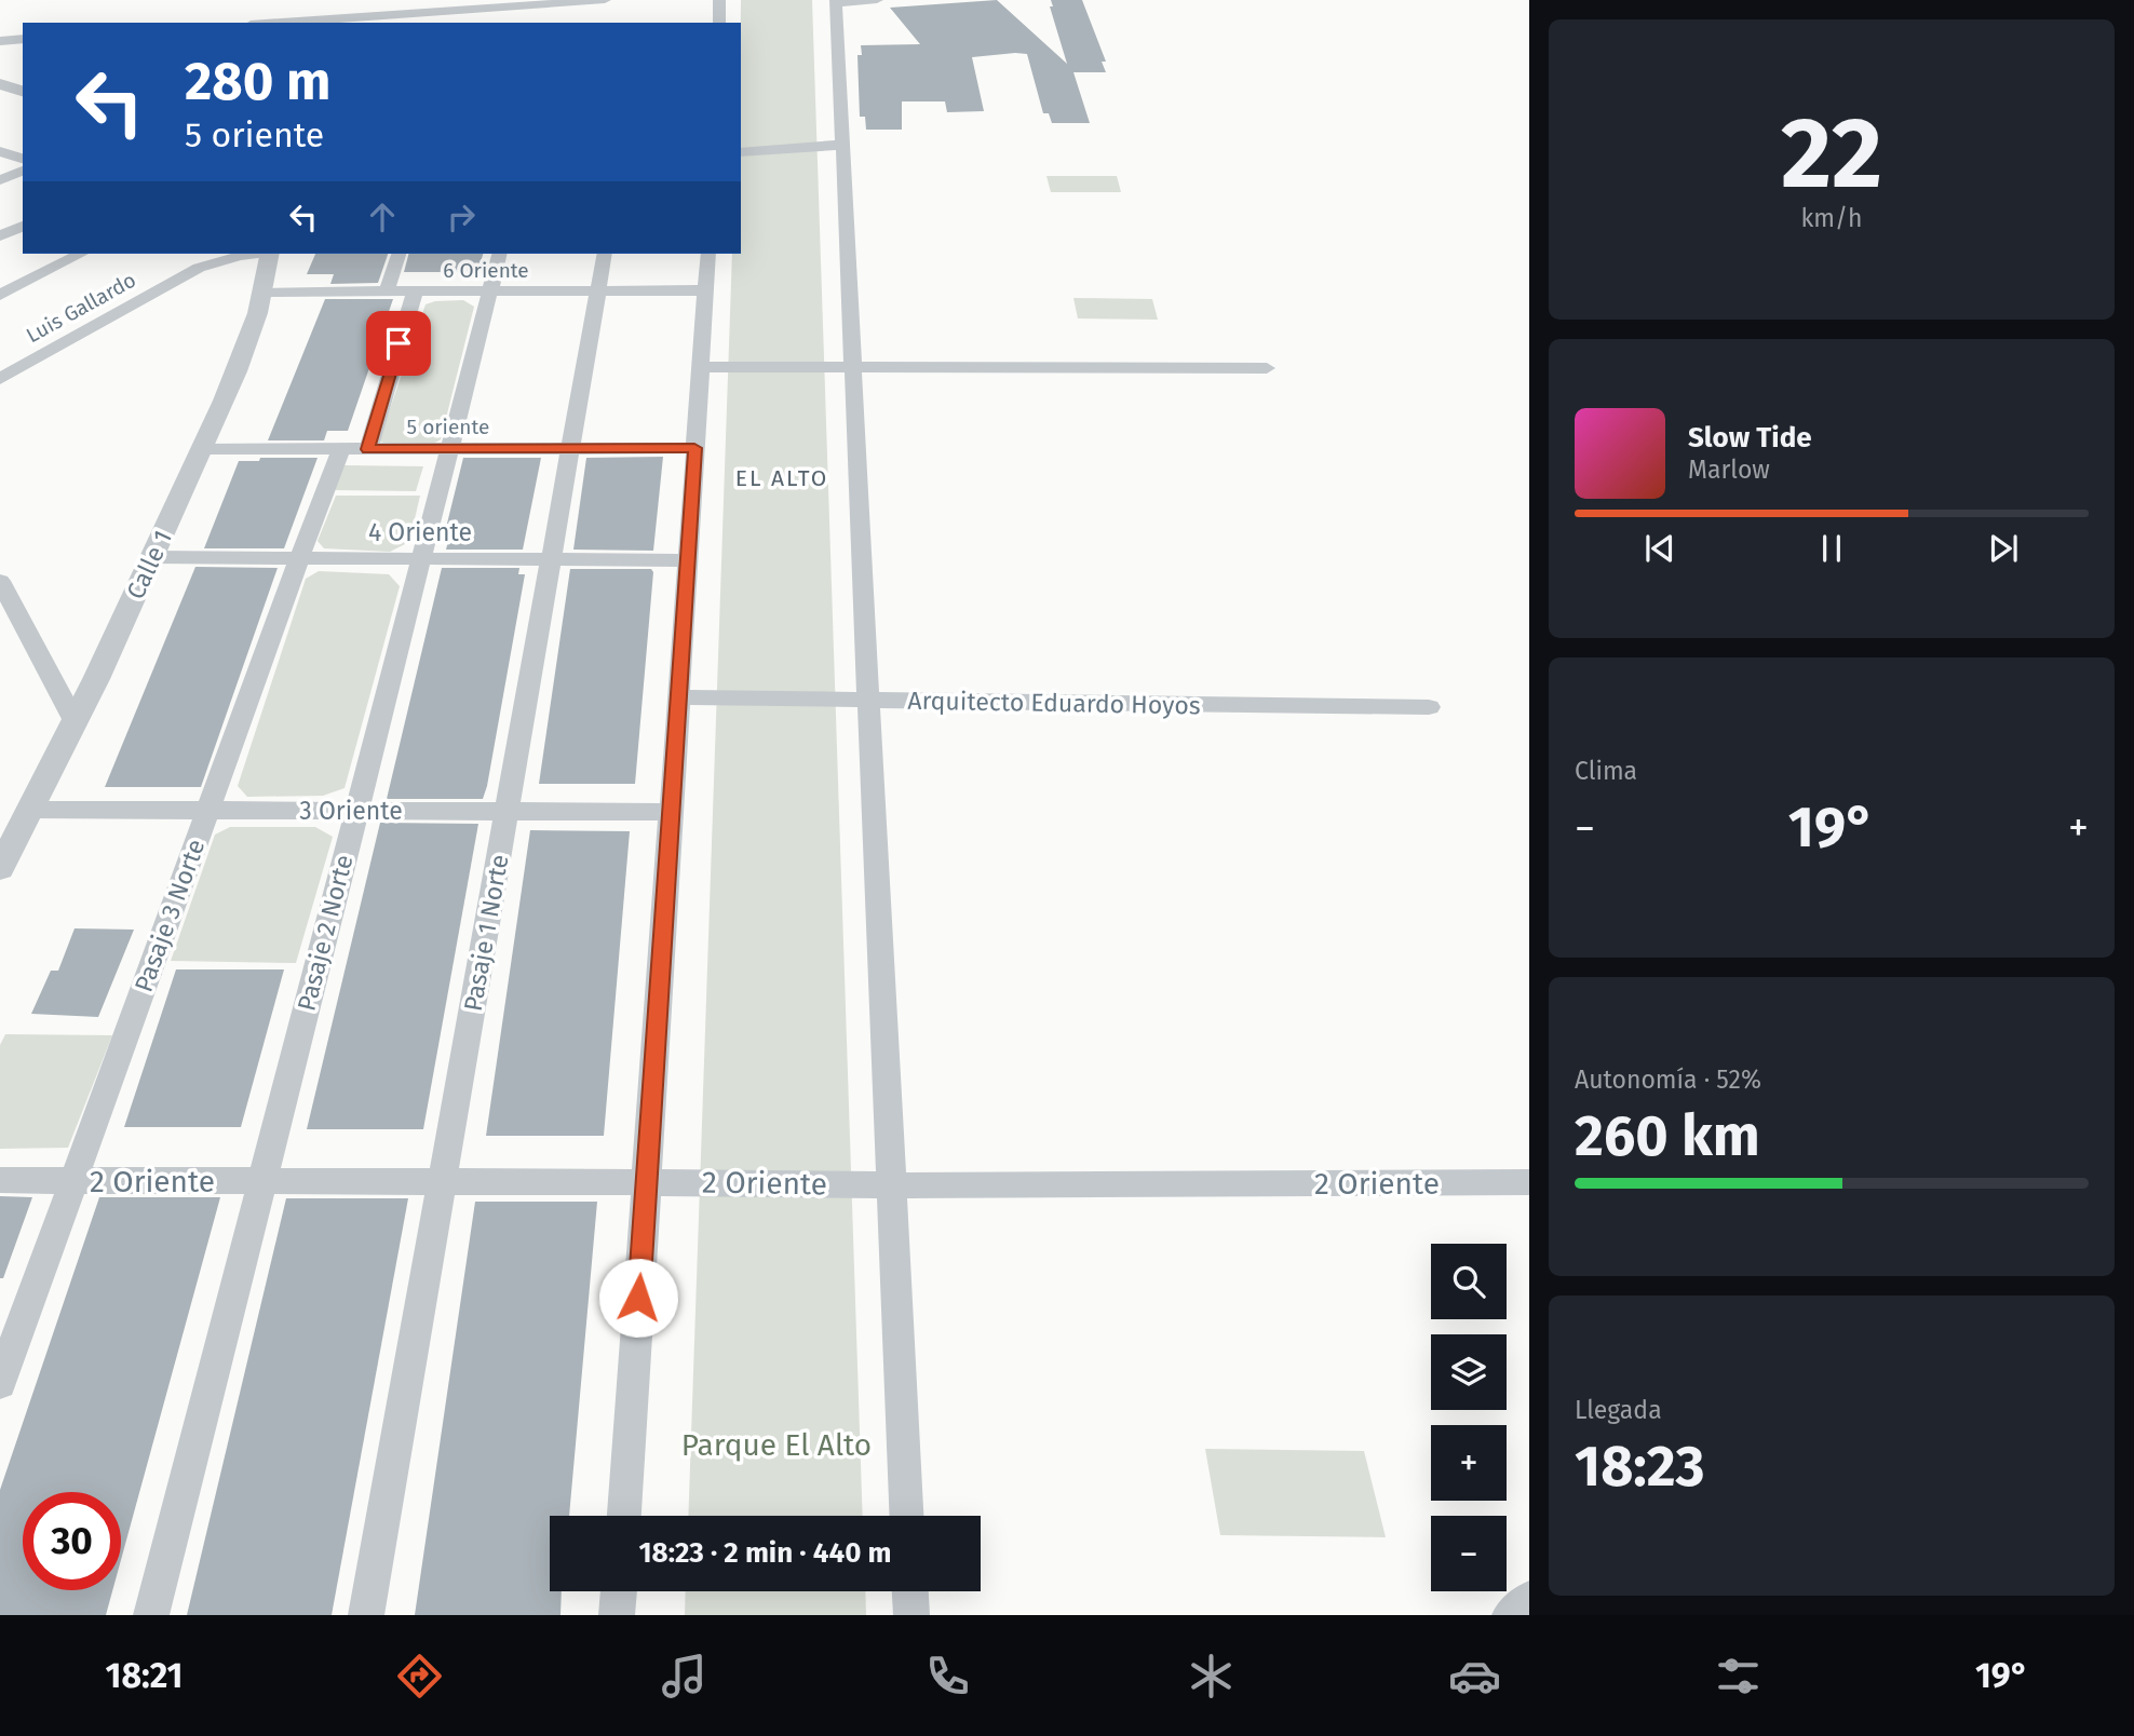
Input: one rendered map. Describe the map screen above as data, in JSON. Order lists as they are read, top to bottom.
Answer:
{
  "streets": {
    "street": [
      "6 Oriente",
      "Luis Gallardo",
      "5 oriente",
      "4 Oriente",
      "Calle 1",
      "Arquitecto Eduardo Hoyos",
      "3 Oriente",
      "Pasaje 3 Norte",
      "Pasaje 2 Norte",
      "Pasaje 1 Norte",
      "2 Oriente"
    ]
  },
  "crossings": [
    ["6 Oriente", "Calle 1"],
    ["6 Oriente", "Pasaje 2 Norte"],
    ["6 Oriente", "Pasaje 1 Norte"],
    ["5 oriente", "Calle 1"],
    ["5 oriente", "Pasaje 3 Norte"],
    ["5 oriente", "Pasaje 2 Norte"],
    ["5 oriente", "Pasaje 1 Norte"],
    ["4 Oriente", "Calle 1"],
    ["4 Oriente", "Pasaje 3 Norte"],
    ["4 Oriente", "Pasaje 2 Norte"],
    ["4 Oriente", "Pasaje 1 Norte"],
    ["Calle 1", "3 Oriente"],
    ["3 Oriente", "Pasaje 3 Norte"],
    ["3 Oriente", "Pasaje 2 Norte"],
    ["3 Oriente", "Pasaje 1 Norte"],
    ["Pasaje 3 Norte", "2 Oriente"],
    ["Pasaje 2 Norte", "2 Oriente"],
    ["Pasaje 1 Norte", "2 Oriente"]
  ],
  "districts": ["EL ALTO"],
  "parks": ["Parque El Alto"],
  "page": {
    "tile": [
      ["22", "km/h"],
      "Clima",
      ["Autonomía · 52%", "260 km"],
      ["Llegada", "18:23"]
    ],
    "turn": ["280 m", "5 oriente"],
    "song": ["Slow Tide", "Marlow"],
    "heat": ["−", "19°", "+"],
    "map_buttons": ["+", "−"],
    "limit": "30",
    "trip": "18:23 · 2 min · 440 m",
    "tabs": ["18:21", "19°"]
  }
}
